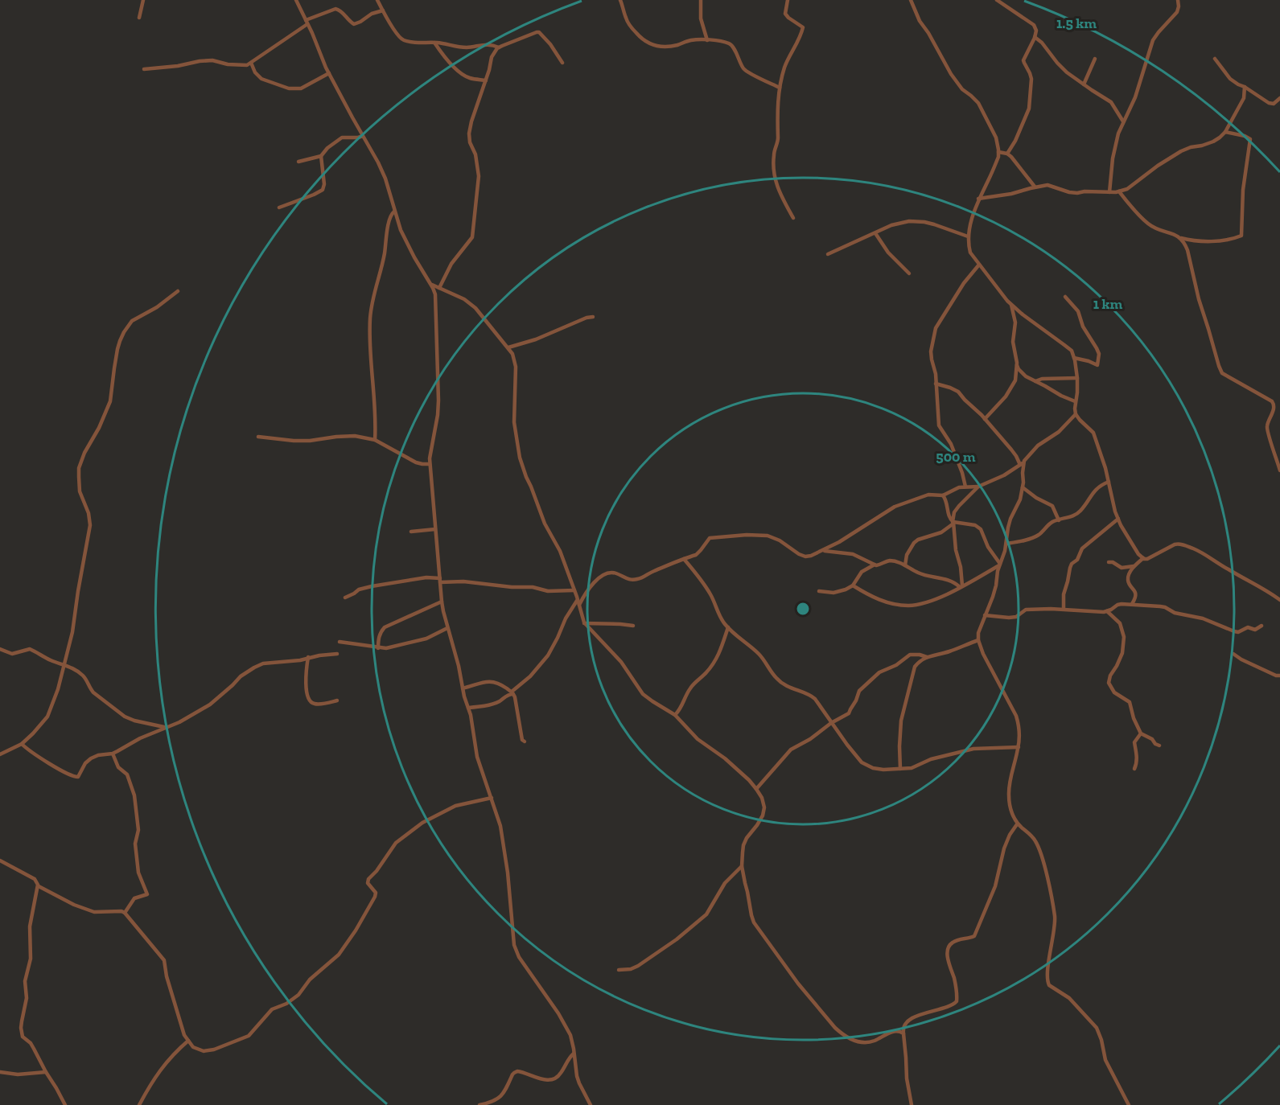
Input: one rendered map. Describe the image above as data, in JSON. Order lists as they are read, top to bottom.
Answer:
{
  "rings": ["1.5 km", "1 km", "500 m"]
}
